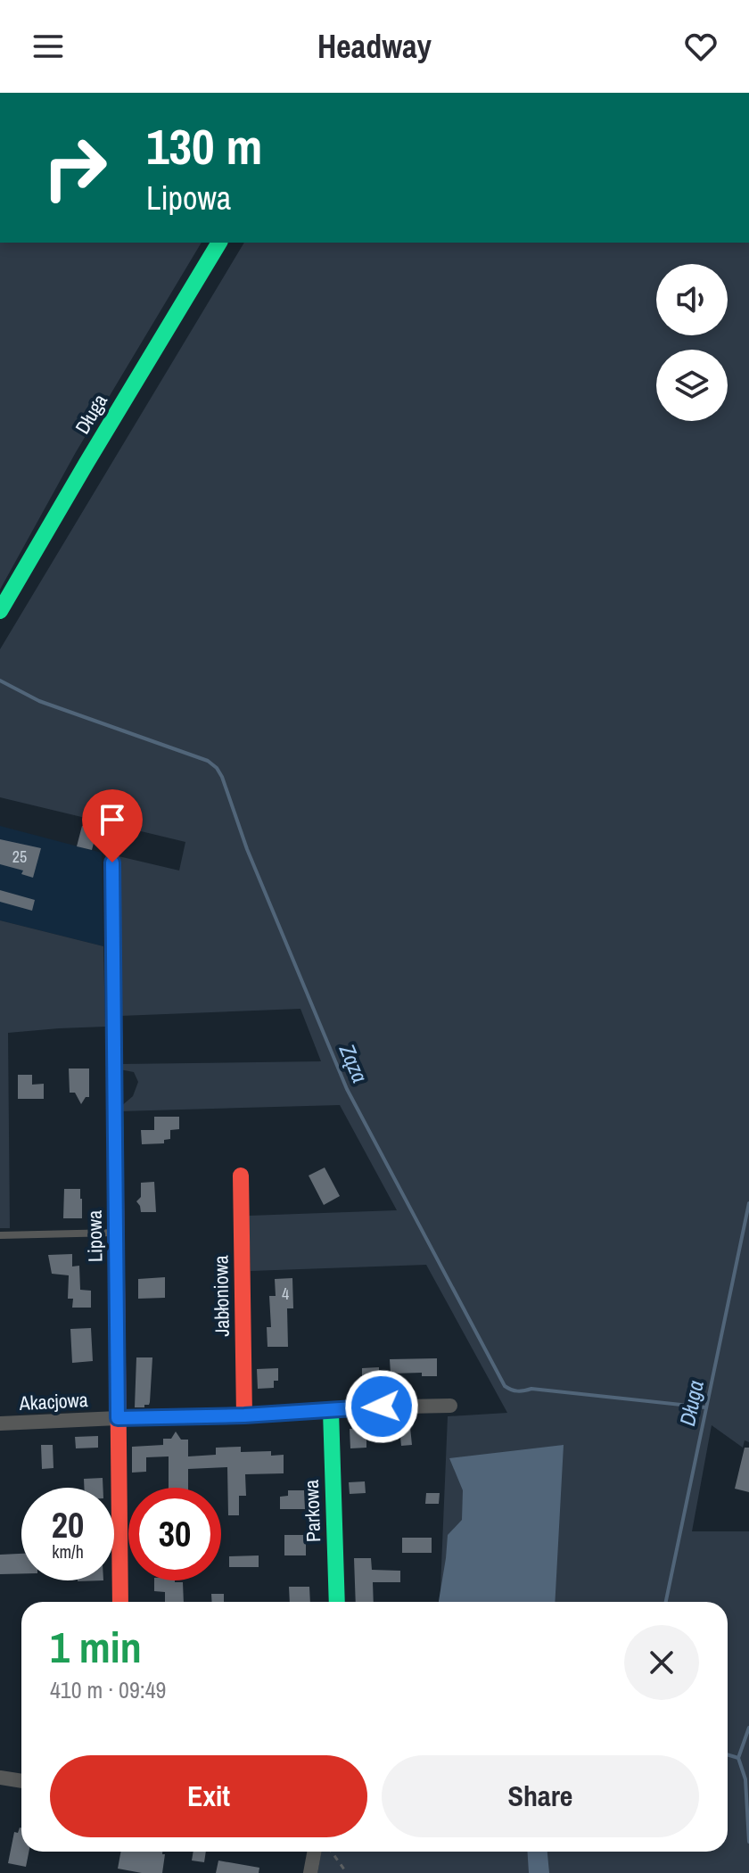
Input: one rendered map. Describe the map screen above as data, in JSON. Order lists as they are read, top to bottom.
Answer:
{
  "streets": {
    "street": [
      "Długa",
      "Lipowa",
      "Jabłoniowa",
      "Akacjowa",
      "Parkowa"
    ]
  },
  "crossings": [
    ["Lipowa", "Akacjowa"],
    ["Jabłoniowa", "Akacjowa"],
    ["Akacjowa", "Parkowa"]
  ],
  "water": ["Ząza", "Długa"],
  "house_numbers": ["25", "4"],
  "page": {
    "header": "Headway",
    "turn": ["130 m", "Lipowa"],
    "speed": "20 km/h",
    "limit": "30",
    "heading": ["1 min", "410 m · 09:49"],
    "buttons": ["Exit", "Share"]
  }
}
